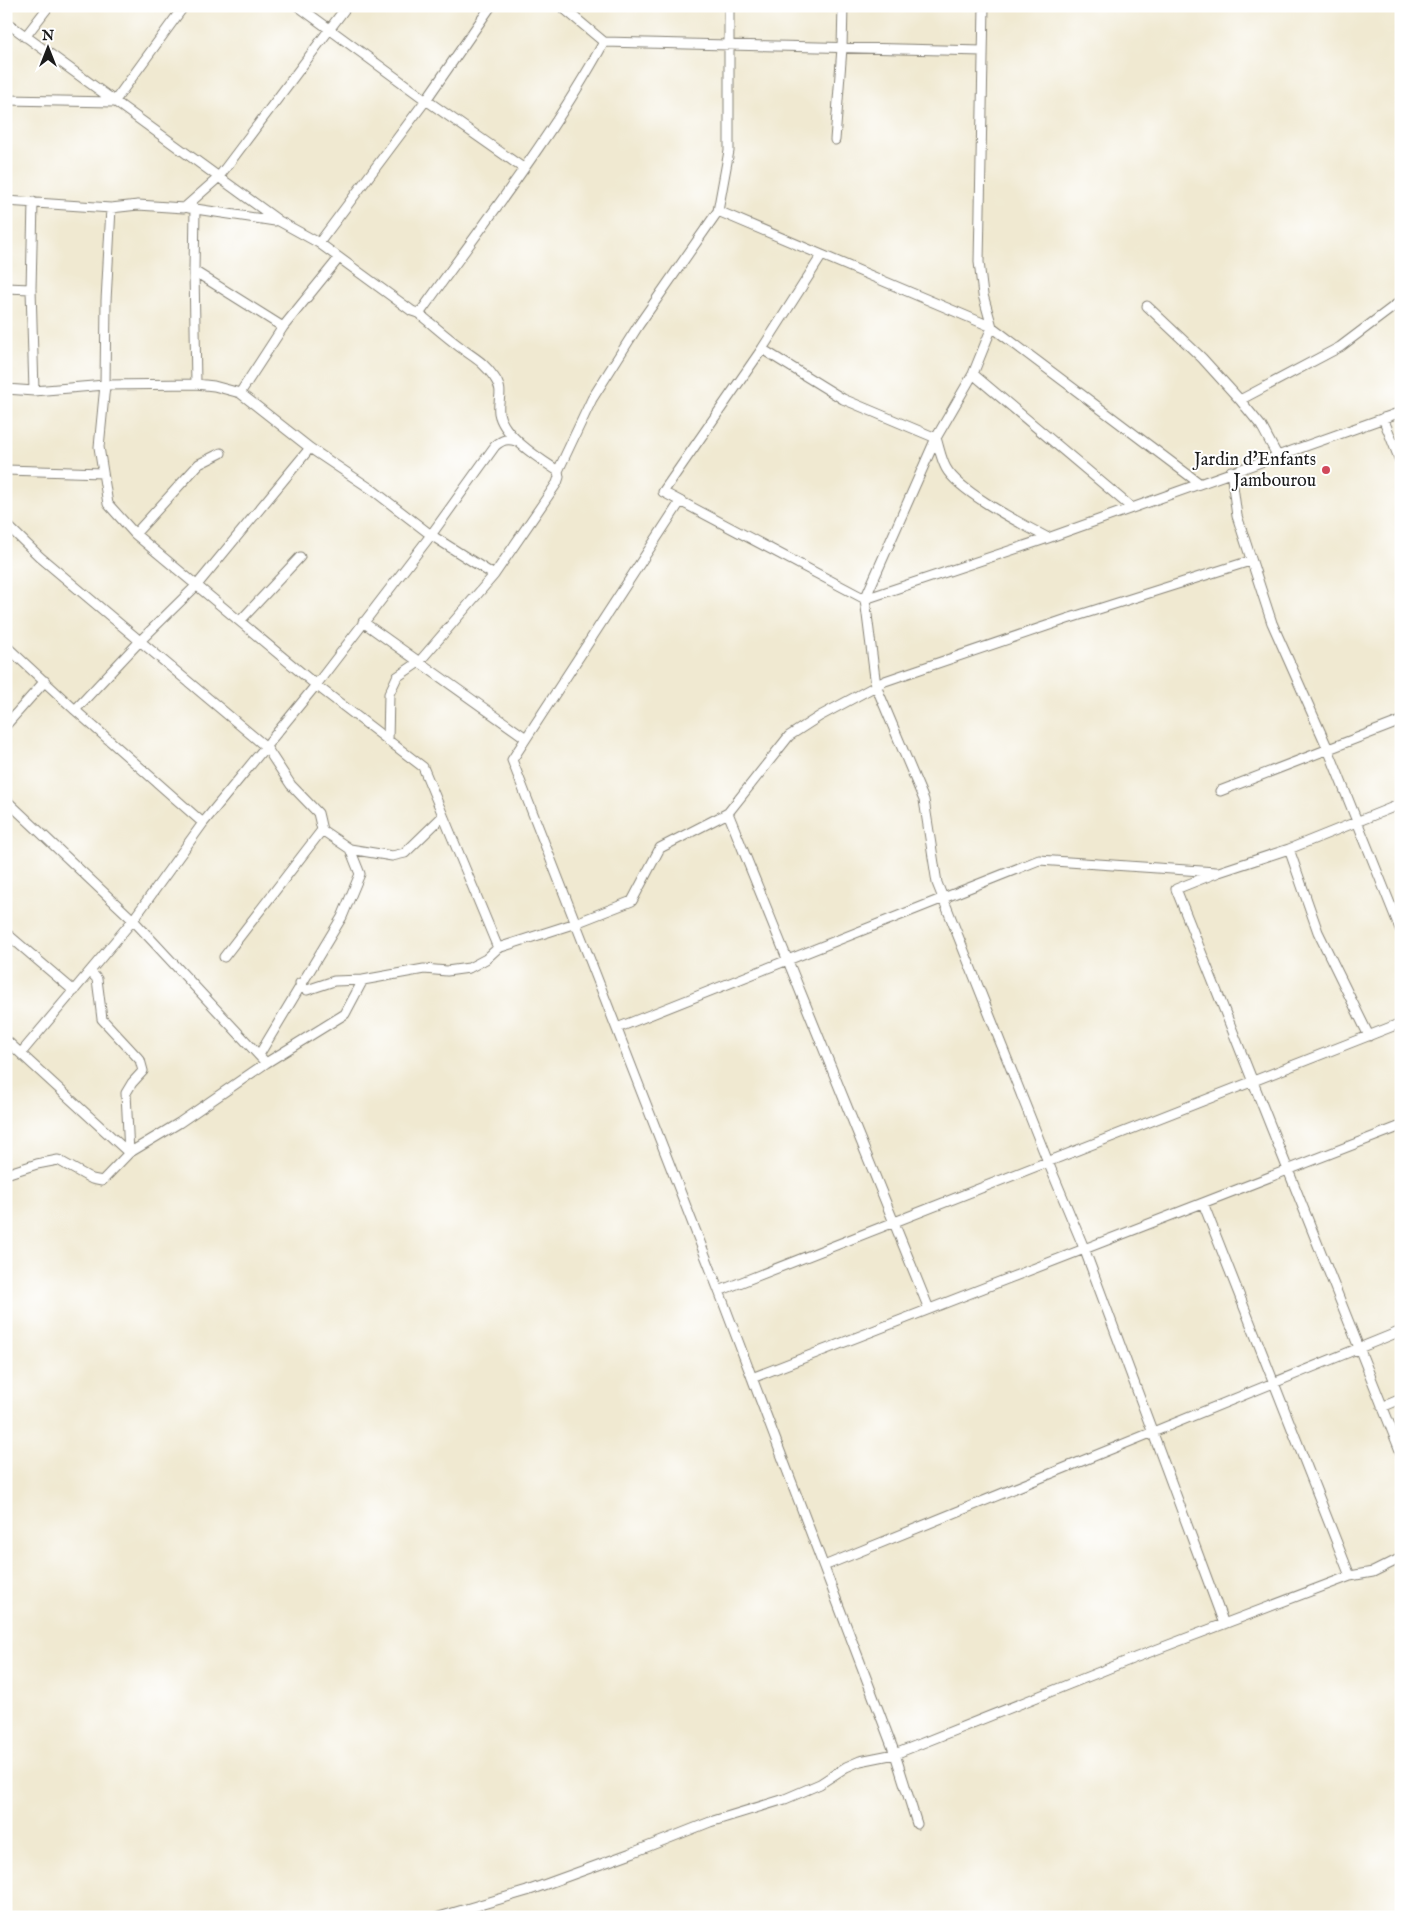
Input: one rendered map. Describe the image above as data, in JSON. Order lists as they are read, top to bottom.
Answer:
{
  "places": ["Jardin d'Enfants Jambourou"],
  "north": "top"
}
